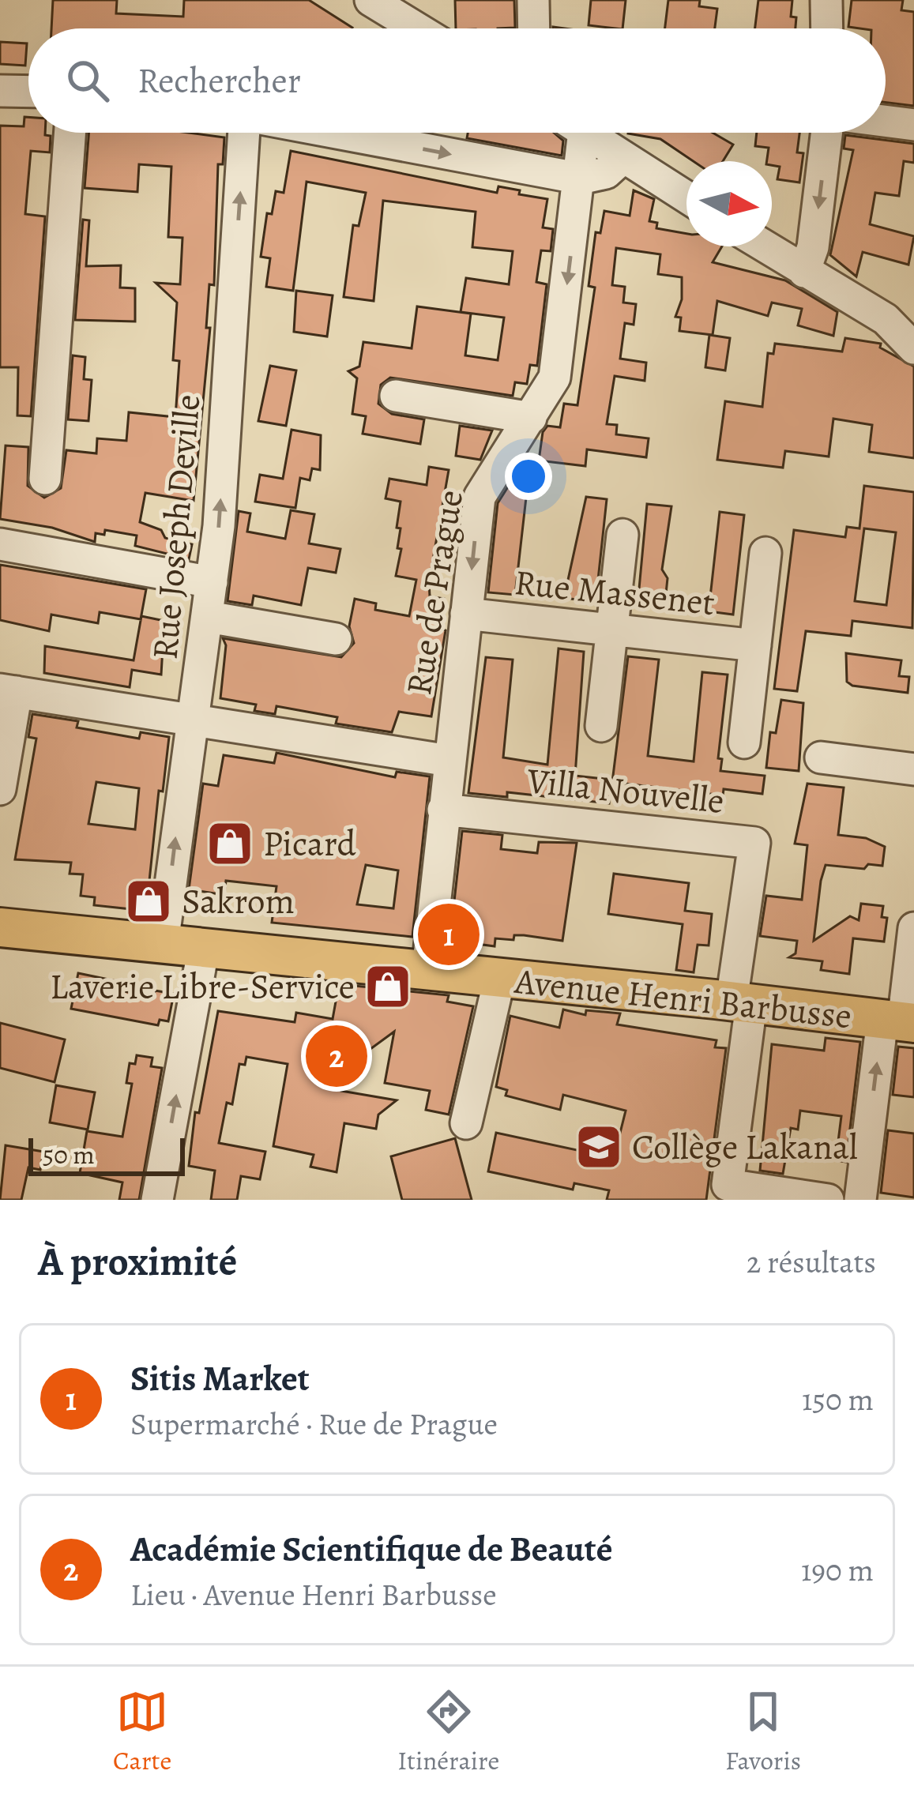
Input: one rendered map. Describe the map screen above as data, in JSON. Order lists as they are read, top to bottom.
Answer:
{
  "streets": {
    "main road": ["Avenue Henri Barbusse"],
    "street": [
      "Rue Joseph Deville",
      "Rue de Prague",
      "Rue Massenet",
      "Villa Nouvelle"
    ]
  },
  "crossings": [
    ["Rue Joseph Deville", "Avenue Henri Barbusse"],
    ["Rue de Prague", "Rue Massenet"],
    ["Rue de Prague", "Villa Nouvelle"],
    ["Rue de Prague", "Avenue Henri Barbusse"],
    ["Villa Nouvelle", "Avenue Henri Barbusse"]
  ],
  "places": {
    "shop": ["Picard", "Sakrom", "Laverie Libre-Service"],
    "school or university": ["Collège Lakanal"]
  },
  "scale_bar": "50 m",
  "north": "right",
  "page": {
    "search": "Rechercher",
    "pins": ["1", "2"],
    "scale": "50 m",
    "heading": ["À proximité", "2 résultats"],
    "list": [
      {
        "mark": "1",
        "name": "Sitis Market",
        "note": "Supermarché · Rue de Prague",
        "value": "150 m"
      },
      {
        "mark": "2",
        "name": "Académie Scientifique de Beauté",
        "note": "Lieu · Avenue Henri Barbusse",
        "value": "190 m"
      }
    ],
    "nav": ["Carte", "Itinéraire", "Favoris"]
  }
}
